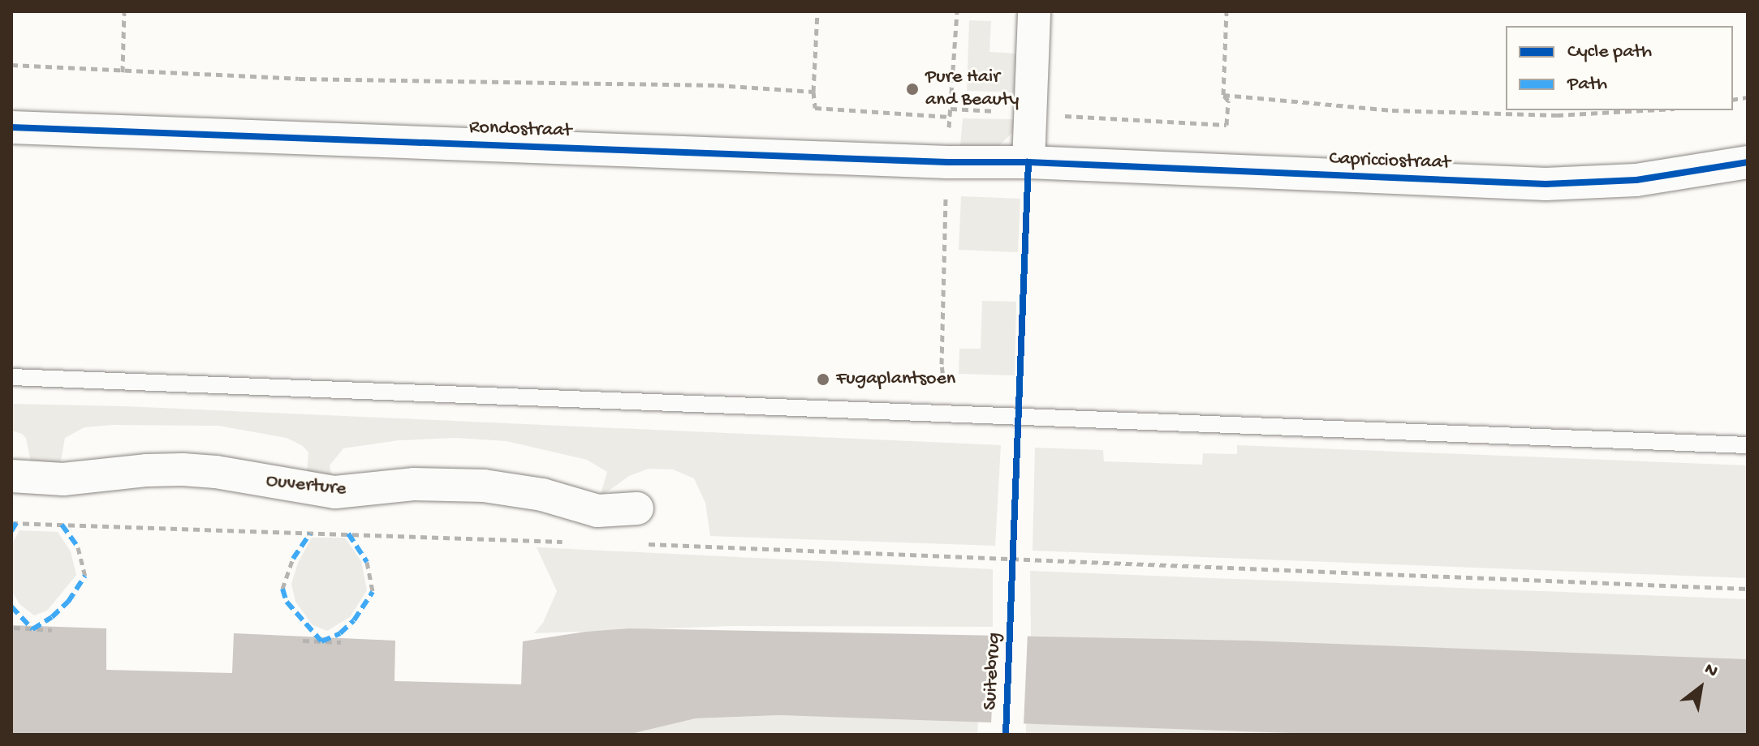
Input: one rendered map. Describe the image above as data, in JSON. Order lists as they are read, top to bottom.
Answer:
{
  "streets": {
    "street": ["Rondostraat", "Capricciostraat", "Ouverture"],
    "cycle path": ["Suitebrug"]
  },
  "crossings": [
    ["Rondostraat", "Capricciostraat"]
  ],
  "places": ["Pure Hair and Beauty", "Fugaplantsoen"],
  "legend": ["Cycle path", "Path"],
  "north": "top right"
}
